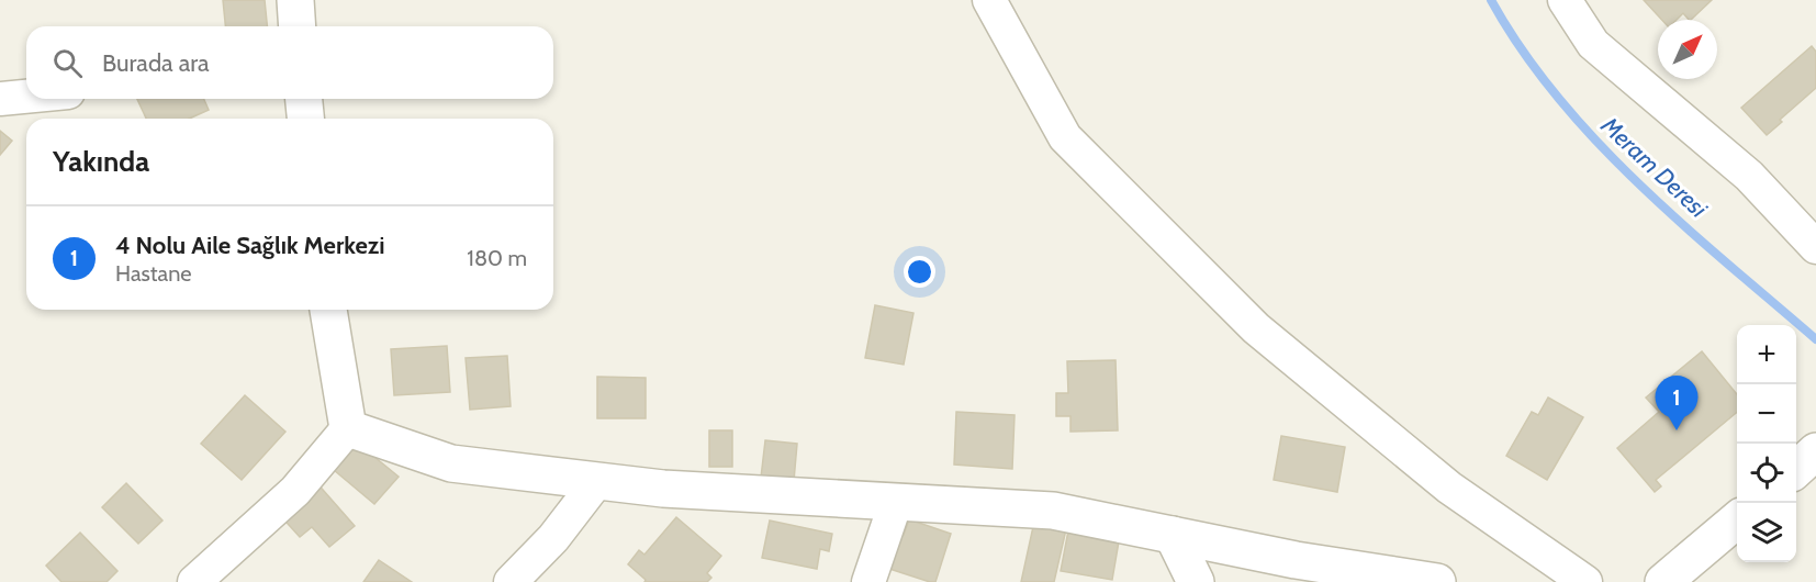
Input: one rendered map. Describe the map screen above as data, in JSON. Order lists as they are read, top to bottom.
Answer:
{
  "water": ["Meram Deresi"],
  "north": "top right",
  "page": {
    "search": "Burada ara",
    "heading": "Yakında",
    "list": [
      {
        "mark": "1",
        "name": "4 Nolu Aile Sağlık Merkezi",
        "note": "Hastane",
        "value": "180 m"
      }
    ],
    "map_buttons": ["+", "−"],
    "pins": "1"
  }
}
